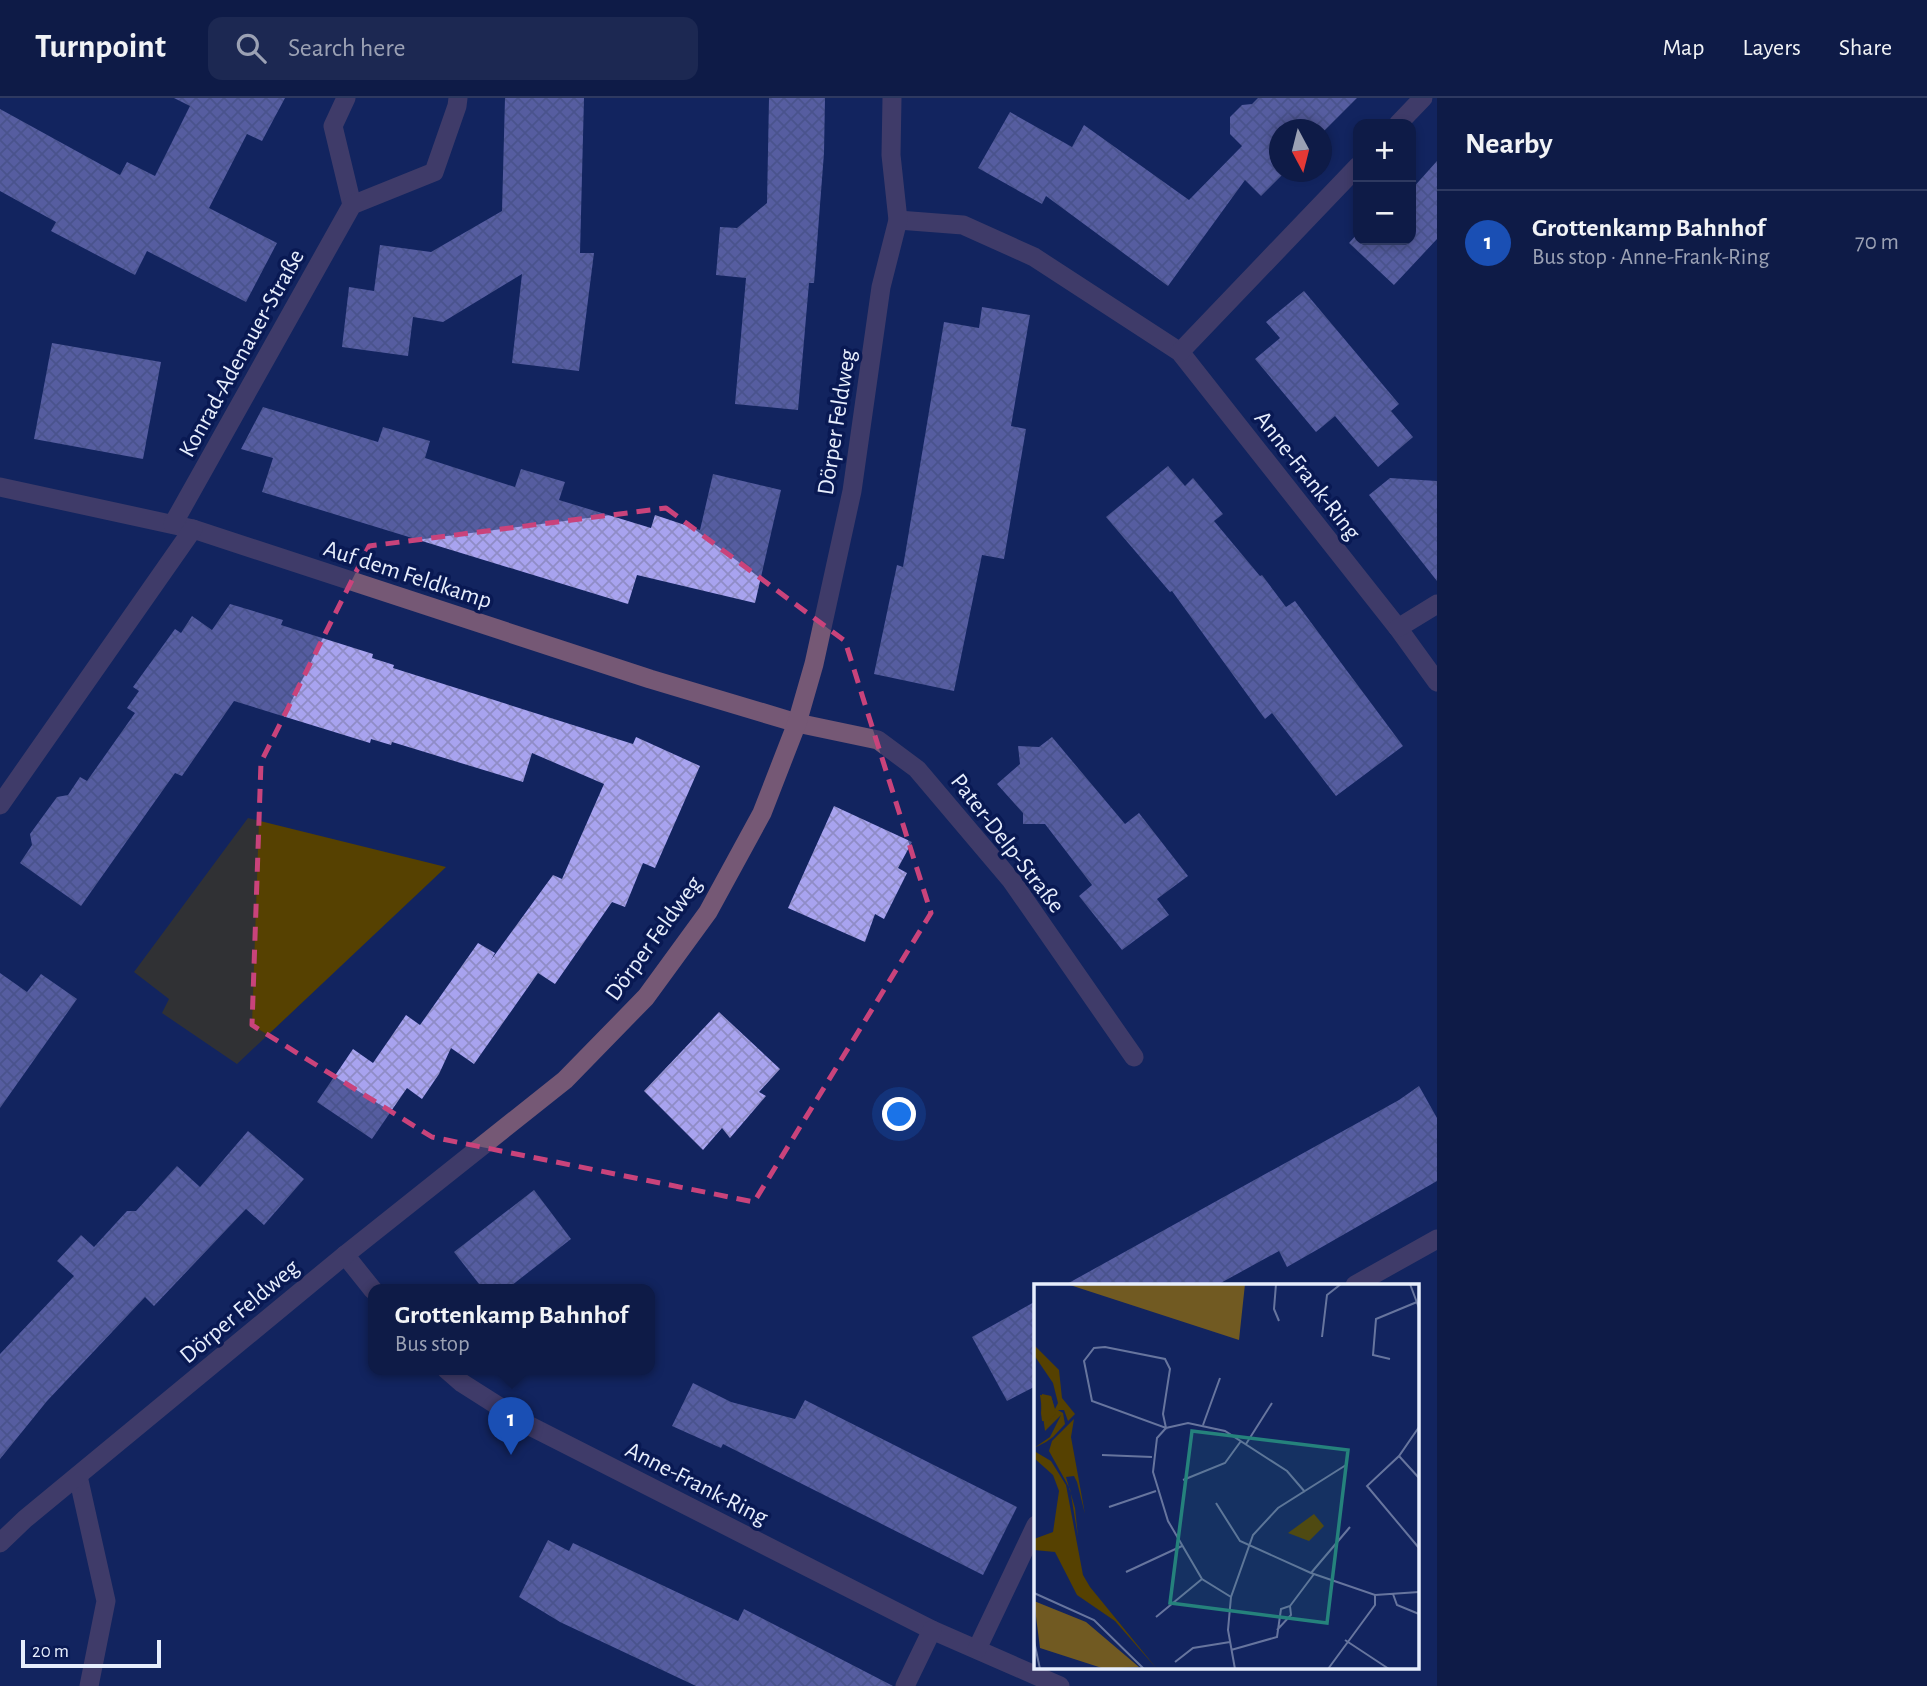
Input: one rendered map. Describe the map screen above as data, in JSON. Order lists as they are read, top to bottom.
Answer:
{
  "streets": {
    "street": [
      "Konrad-Adenauer-Straße",
      "Dörper Feldweg",
      "Anne-Frank-Ring",
      "Auf dem Feldkamp",
      "Pater-Delp-Straße"
    ]
  },
  "crossings": [
    ["Konrad-Adenauer-Straße", "Auf dem Feldkamp"],
    ["Dörper Feldweg", "Anne-Frank-Ring"],
    ["Dörper Feldweg", "Auf dem Feldkamp"],
    ["Dörper Feldweg", "Pater-Delp-Straße"],
    ["Auf dem Feldkamp", "Pater-Delp-Straße"]
  ],
  "scale_bar": "20 m",
  "north": "bottom",
  "page": {
    "header": "Turnpoint",
    "search": "Search here",
    "nav": ["Map", "Layers", "Share"],
    "heading": "Nearby",
    "map_buttons": ["+", "−"],
    "list": [
      {
        "mark": "1",
        "name": "Grottenkamp Bahnhof",
        "note": "Bus stop · Anne-Frank-Ring",
        "value": "70 m"
      }
    ],
    "popup": ["Grottenkamp Bahnhof", "Bus stop"],
    "pins": "1",
    "scale": "20 m"
  }
}
